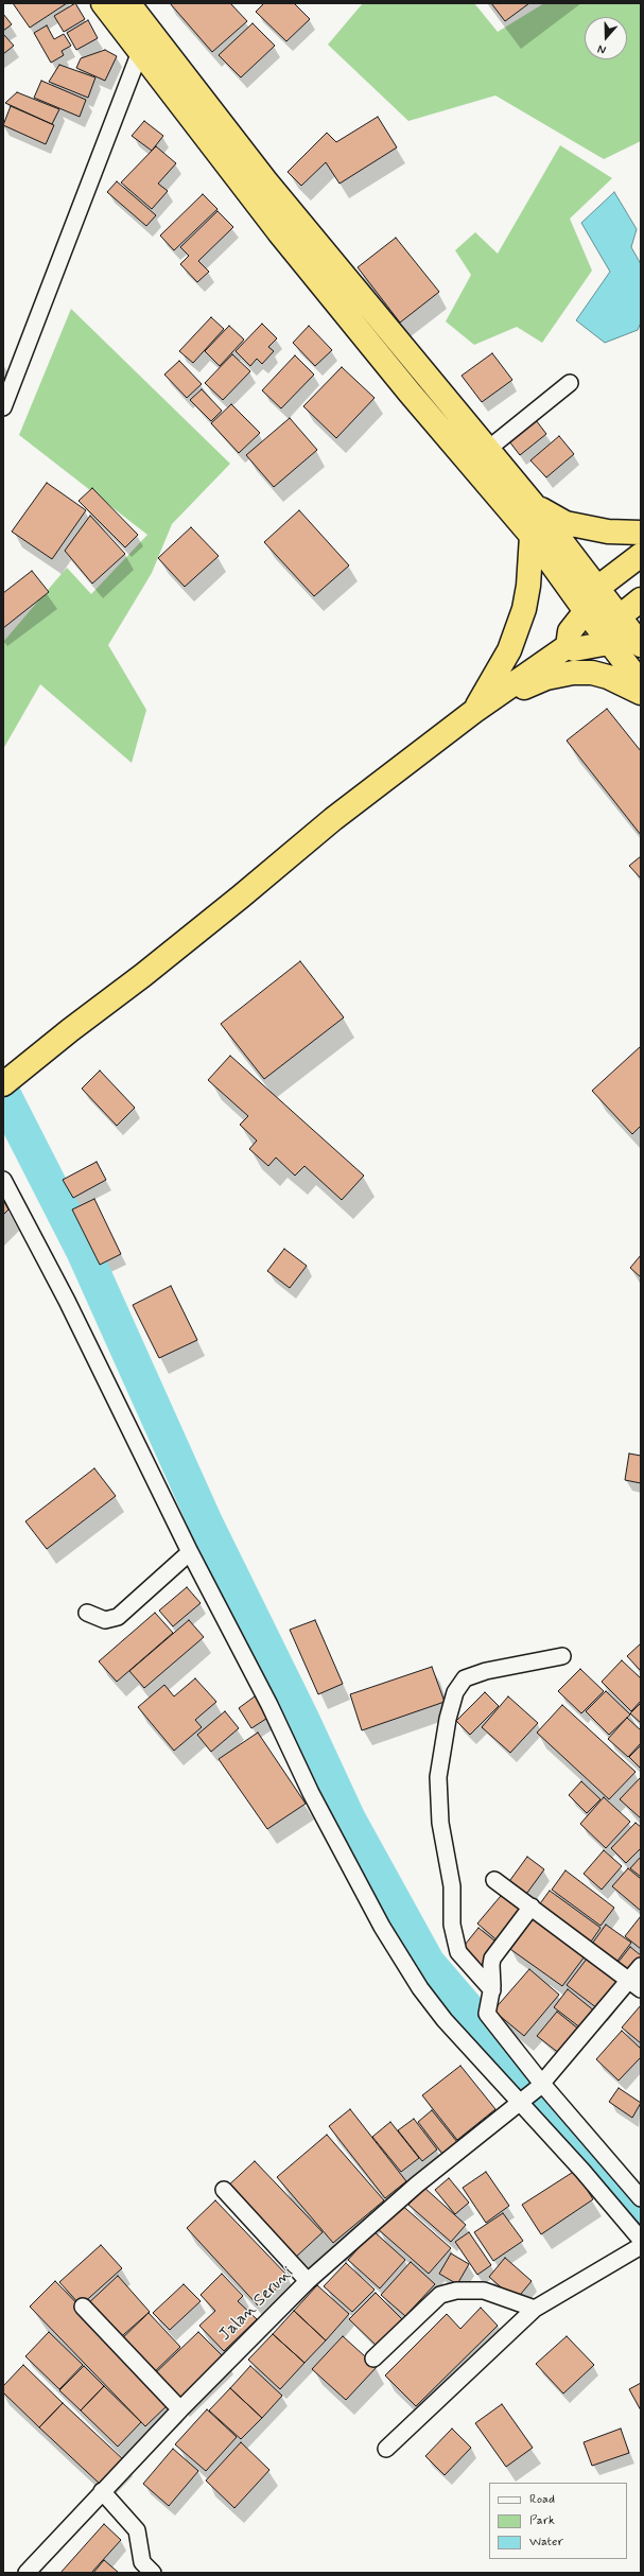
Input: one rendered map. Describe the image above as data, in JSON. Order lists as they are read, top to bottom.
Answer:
{
  "streets": {
    "street": ["Jalan Seruni"]
  },
  "legend": ["Road", "Park", "Water"],
  "north": "bottom"
}
